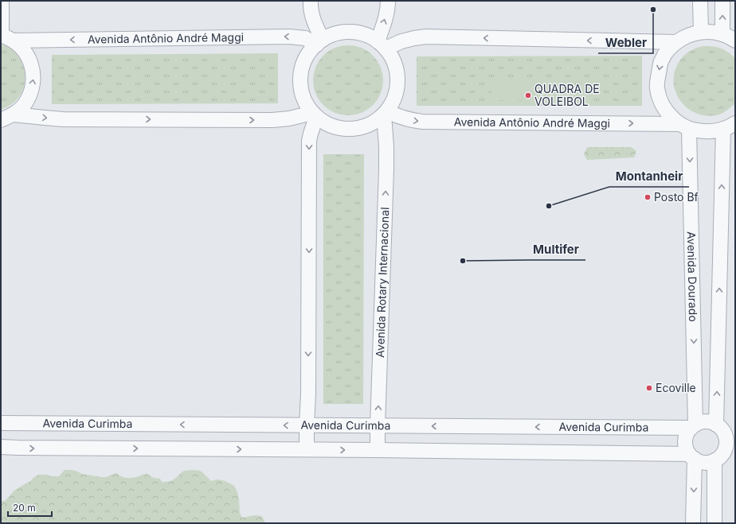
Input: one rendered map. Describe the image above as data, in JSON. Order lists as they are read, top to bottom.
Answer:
{
  "streets": {
    "street": [
      "Avenida Antônio André Maggi",
      "Avenida Dourado",
      "Avenida Rotary Internacional",
      "Avenida Curimba"
    ]
  },
  "crossings": [
    ["Avenida Antônio André Maggi", "Avenida Dourado"],
    ["Avenida Antônio André Maggi", "Avenida Rotary Internacional"],
    ["Avenida Dourado", "Avenida Curimba"],
    ["Avenida Rotary Internacional", "Avenida Curimba"]
  ],
  "places": [
    "Webler",
    "QUADRA DE VOLEIBOL",
    "Posto Bf",
    "Montanheir",
    "Multifer",
    "Ecoville"
  ],
  "scale_bar": "20 m"
}
